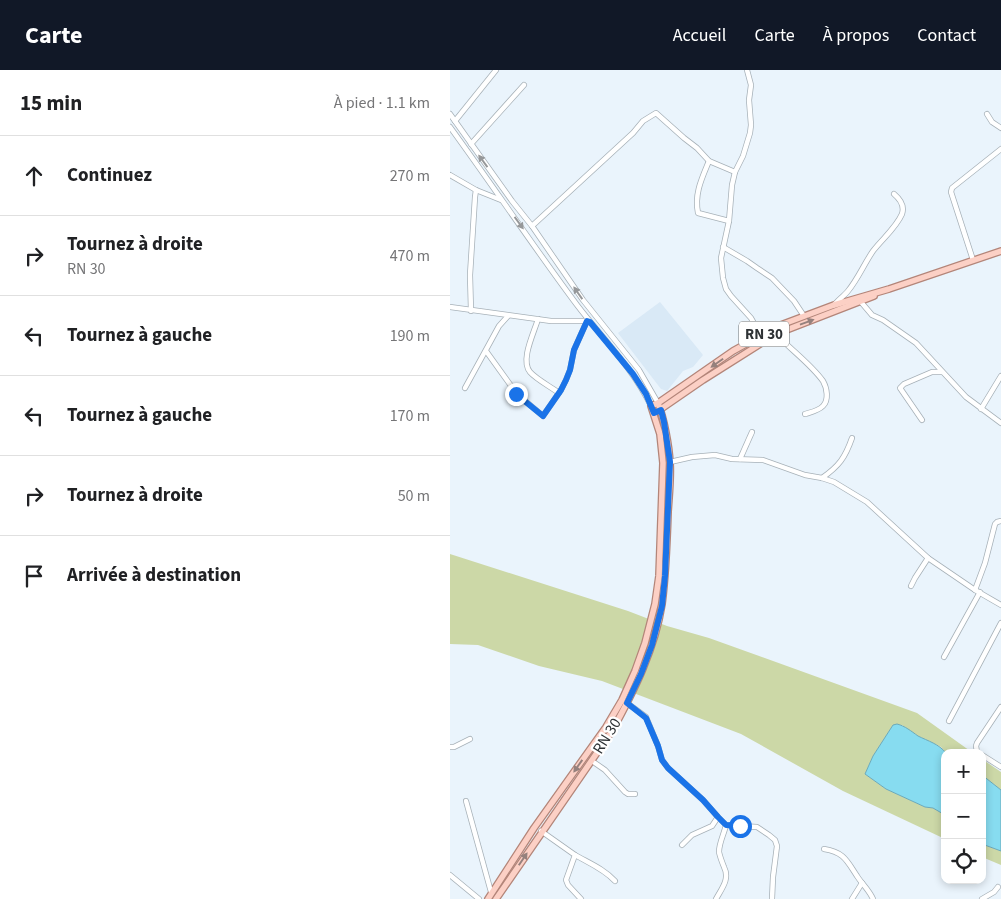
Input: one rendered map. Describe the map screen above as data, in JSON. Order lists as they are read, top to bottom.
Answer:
{
  "streets": {
    "main road": ["RN 30"]
  },
  "page": {
    "header": "Carte",
    "nav": [
      "Accueil",
      "Carte",
      "À propos",
      "Contact"
    ],
    "heading": ["15 min", "À pied · 1.1 km"],
    "list": [
      ["Continuez", "270 m"],
      ["Tournez à droite", "RN 30", "470 m"],
      ["Tournez à gauche", "190 m"],
      ["Tournez à gauche", "170 m"],
      ["Tournez à droite", "50 m"],
      "Arrivée à destination"
    ],
    "map_buttons": ["+", "−"]
  }
}
